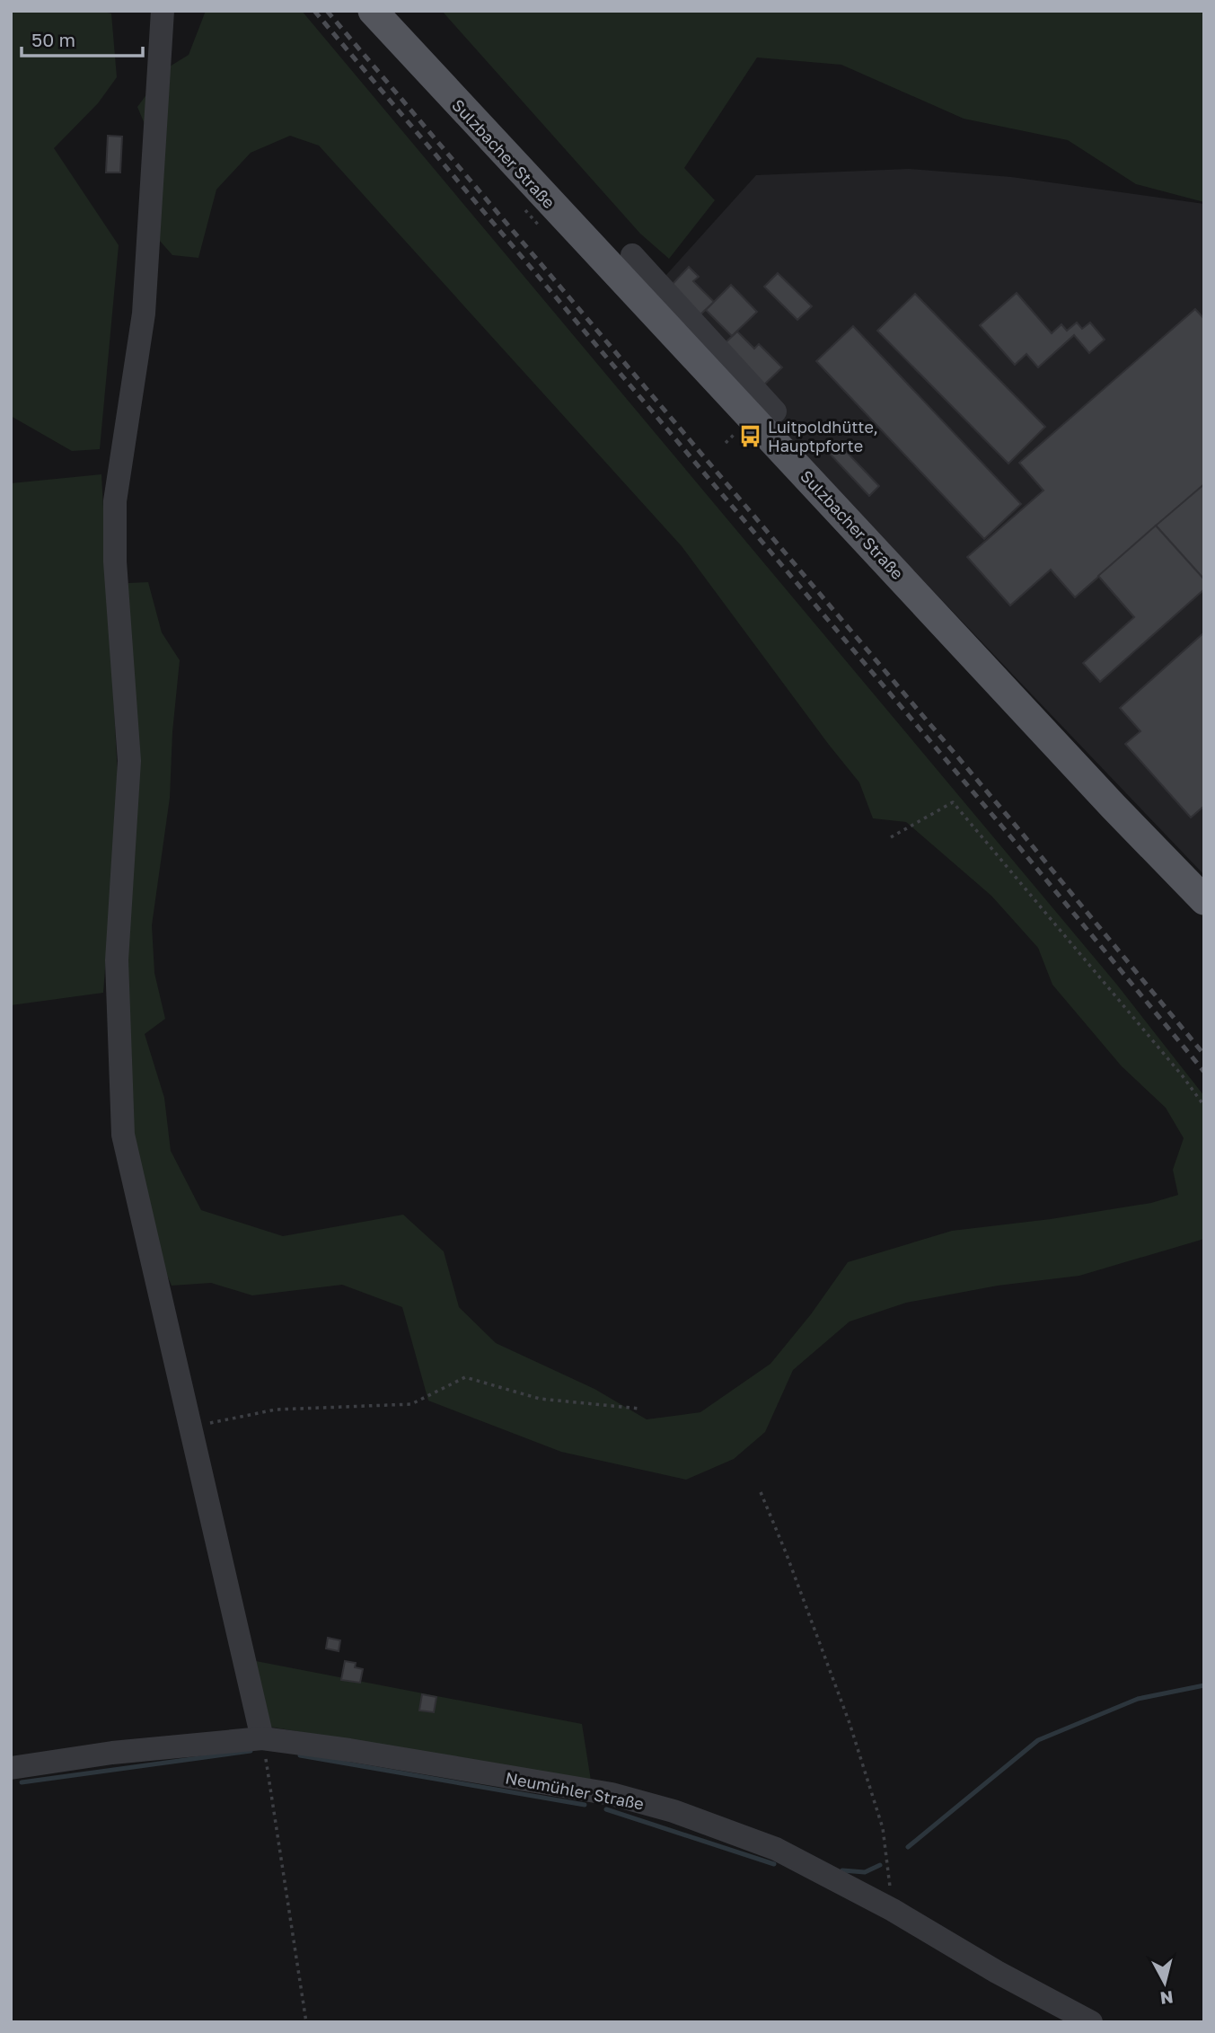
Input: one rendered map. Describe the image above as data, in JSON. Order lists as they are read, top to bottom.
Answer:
{
  "streets": {
    "main road": ["Sulzbacher Straße"],
    "street": ["Neumühler Straße"]
  },
  "places": {
    "bus stop": ["Luitpoldhütte, Hauptpforte"]
  },
  "scale_bar": "50 m",
  "north": "bottom"
}
